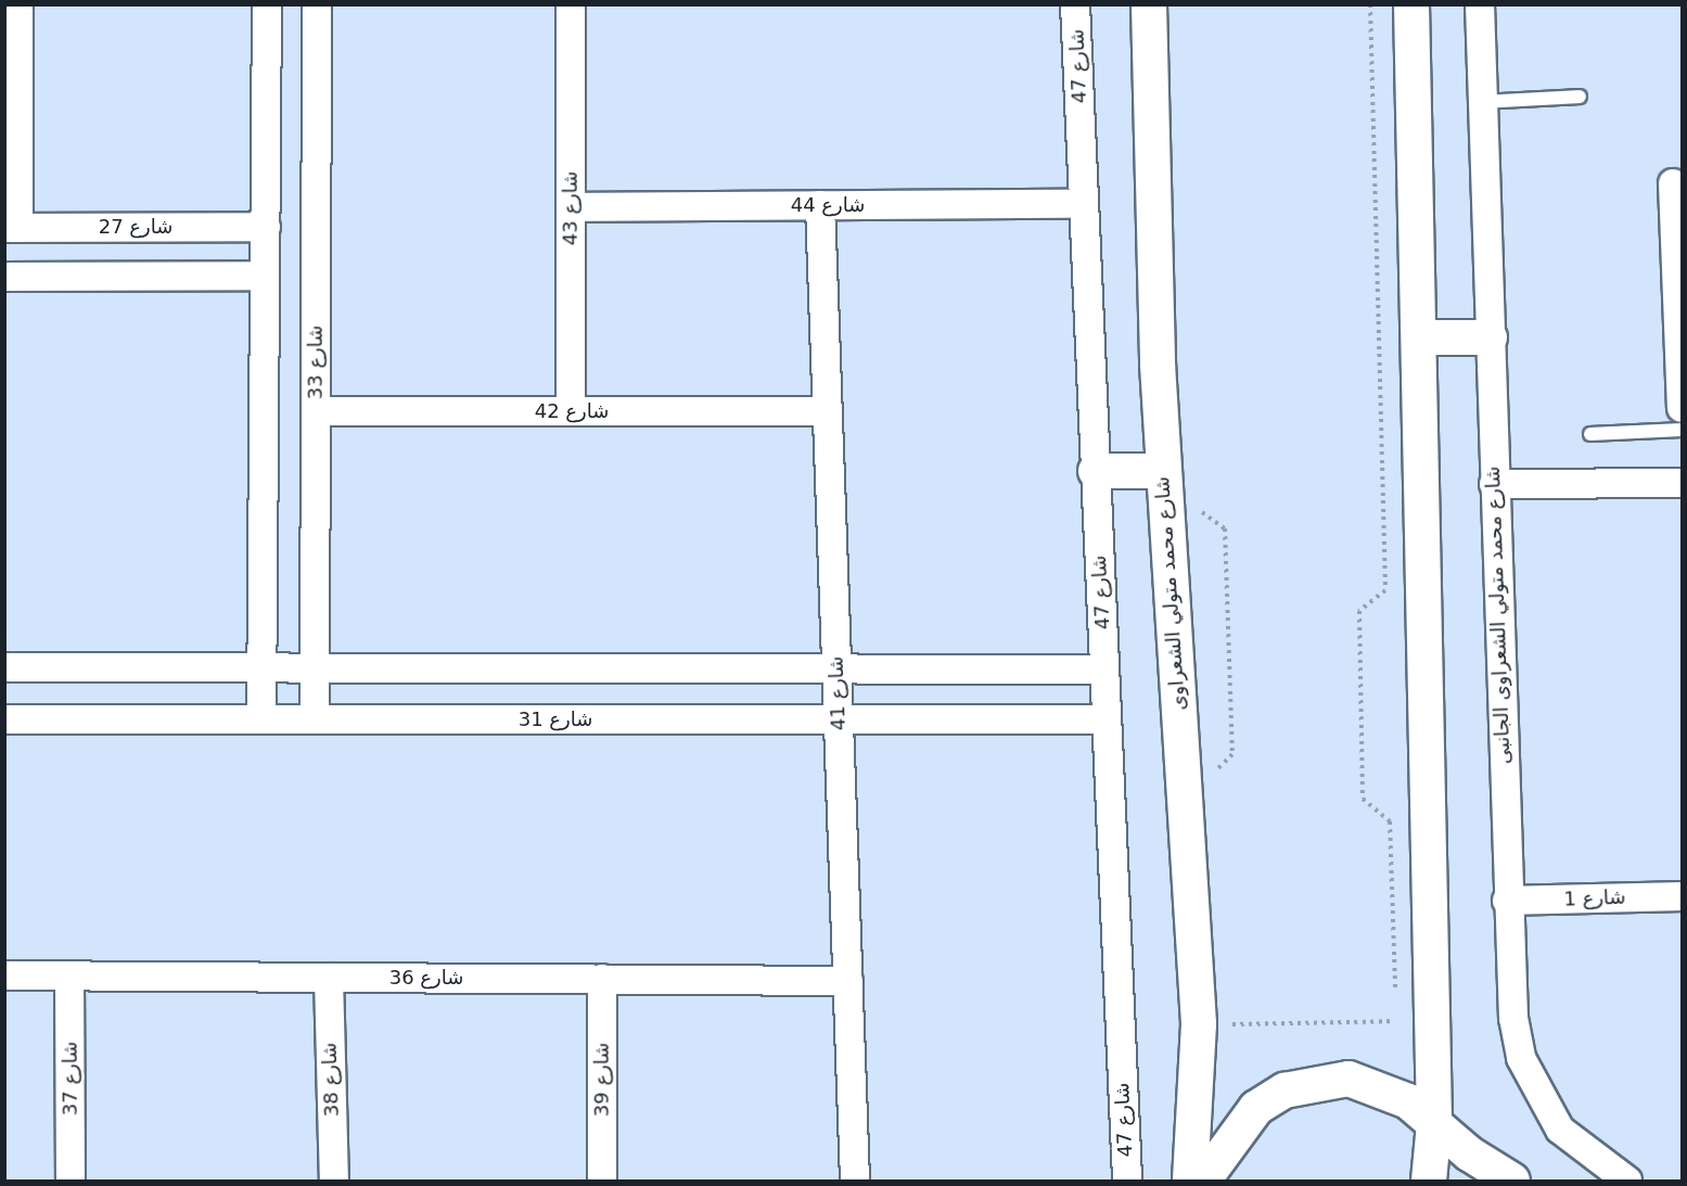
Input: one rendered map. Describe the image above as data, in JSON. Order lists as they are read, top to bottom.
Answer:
{
  "streets": {
    "street": [
      "شارع 47",
      "شارع 44",
      "شارع 43",
      "شارع 27",
      "شارع 33",
      "شارع 42",
      "شارع محمد متولي الشعراوى",
      "شارع محمد متولي الشعراوى الجانبى",
      "شارع 41",
      "شارع 31",
      "شارع 1",
      "شارع 36",
      "شارع 37",
      "شارع 38",
      "شارع 39"
    ]
  },
  "crossings": [
    ["شارع 47", "شارع 44"],
    ["شارع 47", "شارع 31"],
    ["شارع 44", "شارع 43"],
    ["شارع 44", "شارع 41"],
    ["شارع 43", "شارع 42"],
    ["شارع 33", "شارع 42"],
    ["شارع 33", "شارع 31"],
    ["شارع 42", "شارع 41"],
    ["شارع محمد متولي الشعراوى الجانبى", "شارع 1"],
    ["شارع 41", "شارع 31"],
    ["شارع 41", "شارع 36"],
    ["شارع 36", "شارع 37"],
    ["شارع 36", "شارع 38"],
    ["شارع 36", "شارع 39"]
  ]
}
